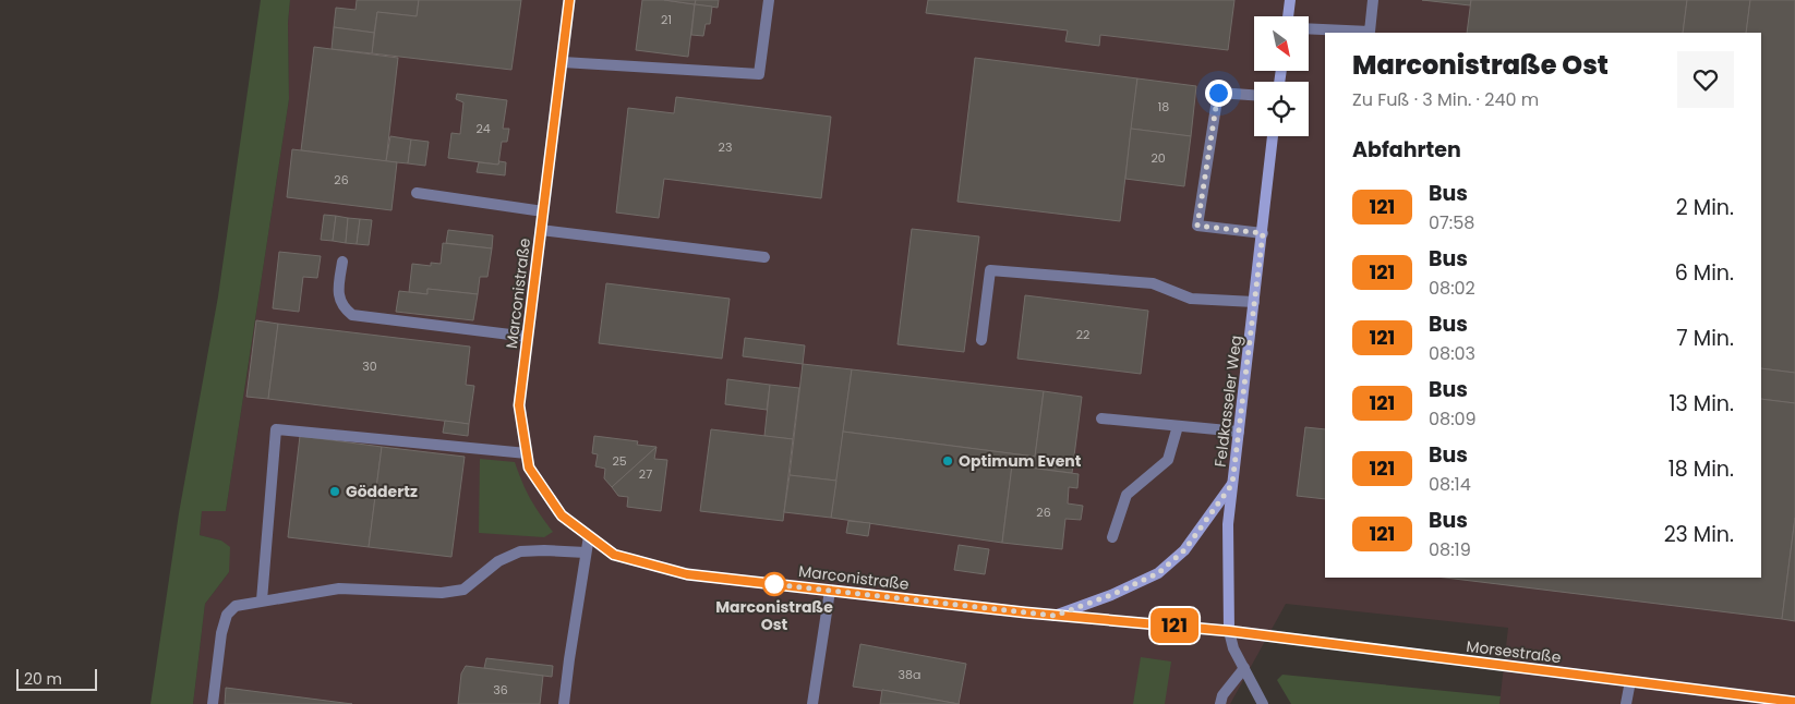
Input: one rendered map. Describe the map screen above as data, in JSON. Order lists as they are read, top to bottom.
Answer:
{
  "streets": {
    "street": ["Marconistraße", "Feldkasseler Weg", "Morsestraße"]
  },
  "crossings": [
    ["Marconistraße", "Feldkasseler Weg"],
    ["Marconistraße", "Morsestraße"],
    ["Feldkasseler Weg", "Morsestraße"]
  ],
  "places": ["Optimum Event", "Göddertz", "Marconistraße Ost"],
  "lines": ["bus line 121"],
  "house_numbers": [
    "21",
    "18",
    "24",
    "23",
    "20",
    "26",
    "22",
    "30",
    "25",
    "27",
    "26",
    "38a",
    "36"
  ],
  "scale_bar": "20 m",
  "north": "bottom right",
  "page": {
    "on_map": "121",
    "heading": [
      ["Marconistraße Ost", "Zu Fuß · 3 Min. · 240 m"],
      "Abfahrten"
    ],
    "list": [
      {
        "mark": "121",
        "name": "Bus",
        "note": "07:58",
        "value": "2 Min."
      },
      {
        "mark": "121",
        "name": "Bus",
        "note": "08:02",
        "value": "6 Min."
      },
      {
        "mark": "121",
        "name": "Bus",
        "note": "08:03",
        "value": "7 Min."
      },
      {
        "mark": "121",
        "name": "Bus",
        "note": "08:09",
        "value": "13 Min."
      },
      {
        "mark": "121",
        "name": "Bus",
        "note": "08:14",
        "value": "18 Min."
      },
      {
        "mark": "121",
        "name": "Bus",
        "note": "08:19",
        "value": "23 Min."
      }
    ],
    "scale": "20 m"
  }
}
